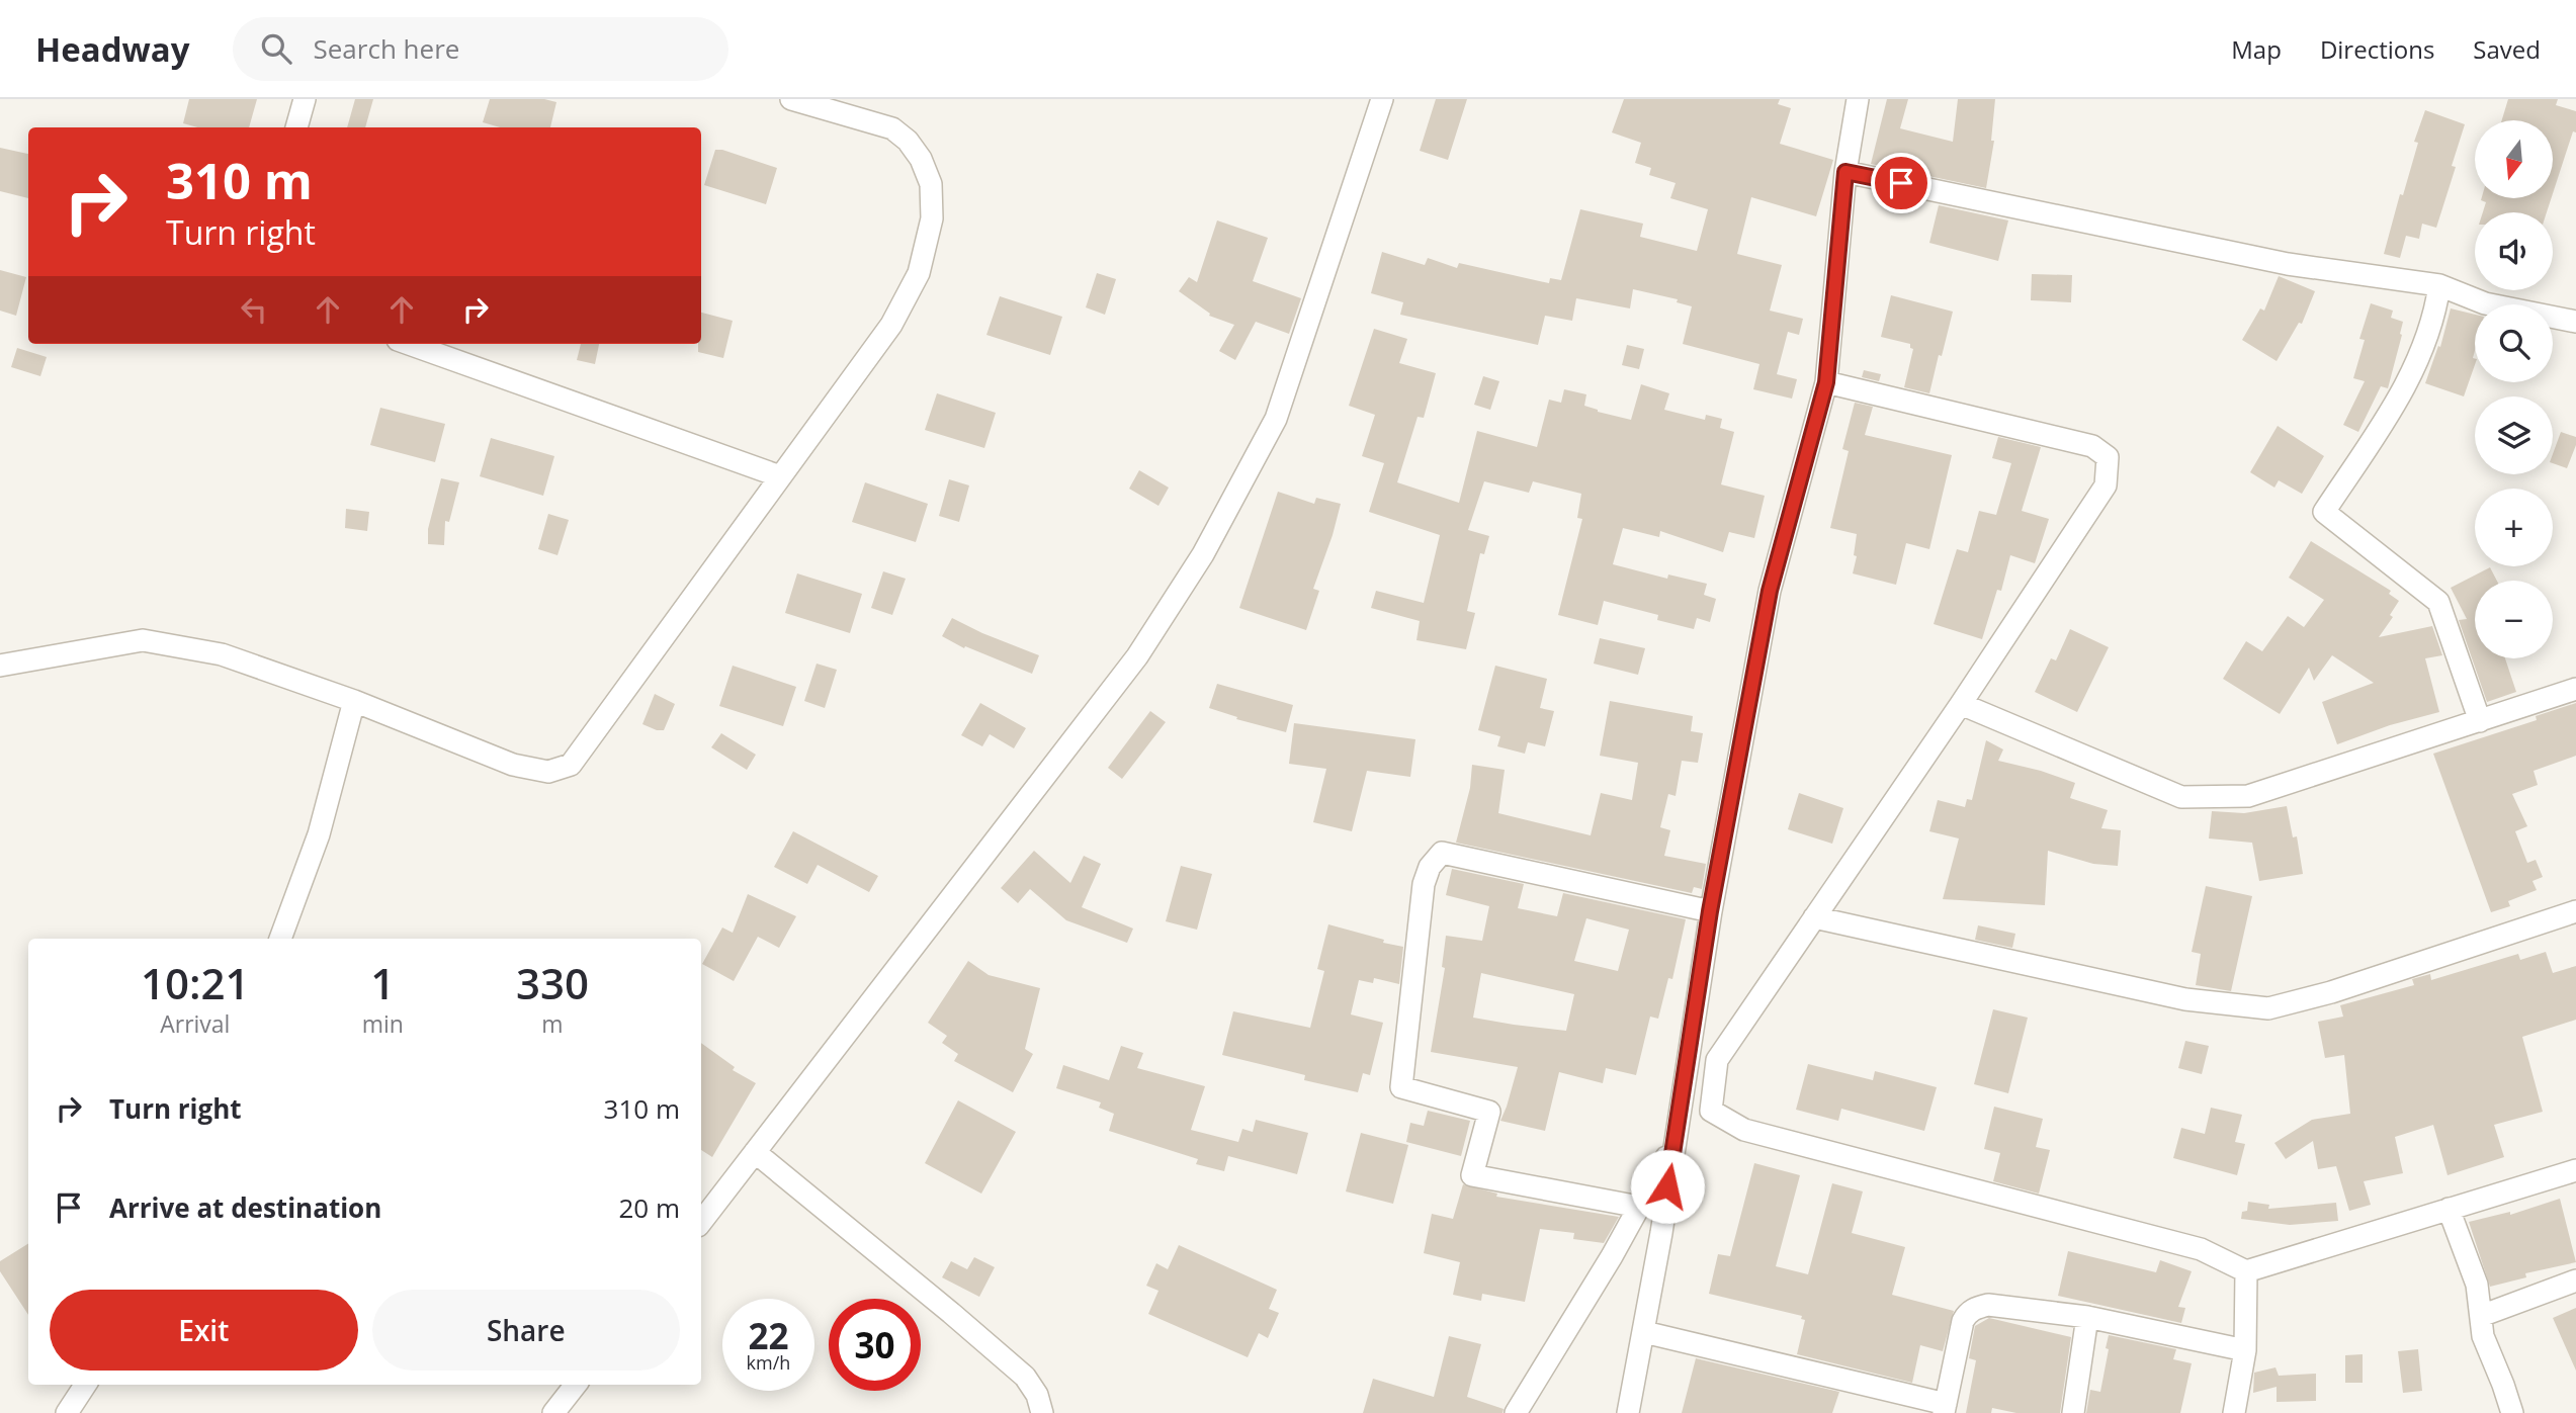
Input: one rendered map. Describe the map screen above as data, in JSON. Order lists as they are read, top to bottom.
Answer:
{
  "north": "bottom",
  "page": {
    "header": "Headway",
    "search": "Search here",
    "nav": ["Map", "Directions", "Saved"],
    "map_buttons": ["+", "−"],
    "turn": ["310 m", "Turn right"],
    "eta": [
      "10:21",
      "Arrival",
      "1",
      "min",
      "330",
      "m"
    ],
    "list": [
      {
        "name": "Turn right",
        "value": "310 m"
      },
      {
        "name": "Arrive at destination",
        "value": "20 m"
      }
    ],
    "buttons": ["Exit", "Share"],
    "speed": "22 km/h",
    "limit": "30"
  }
}
